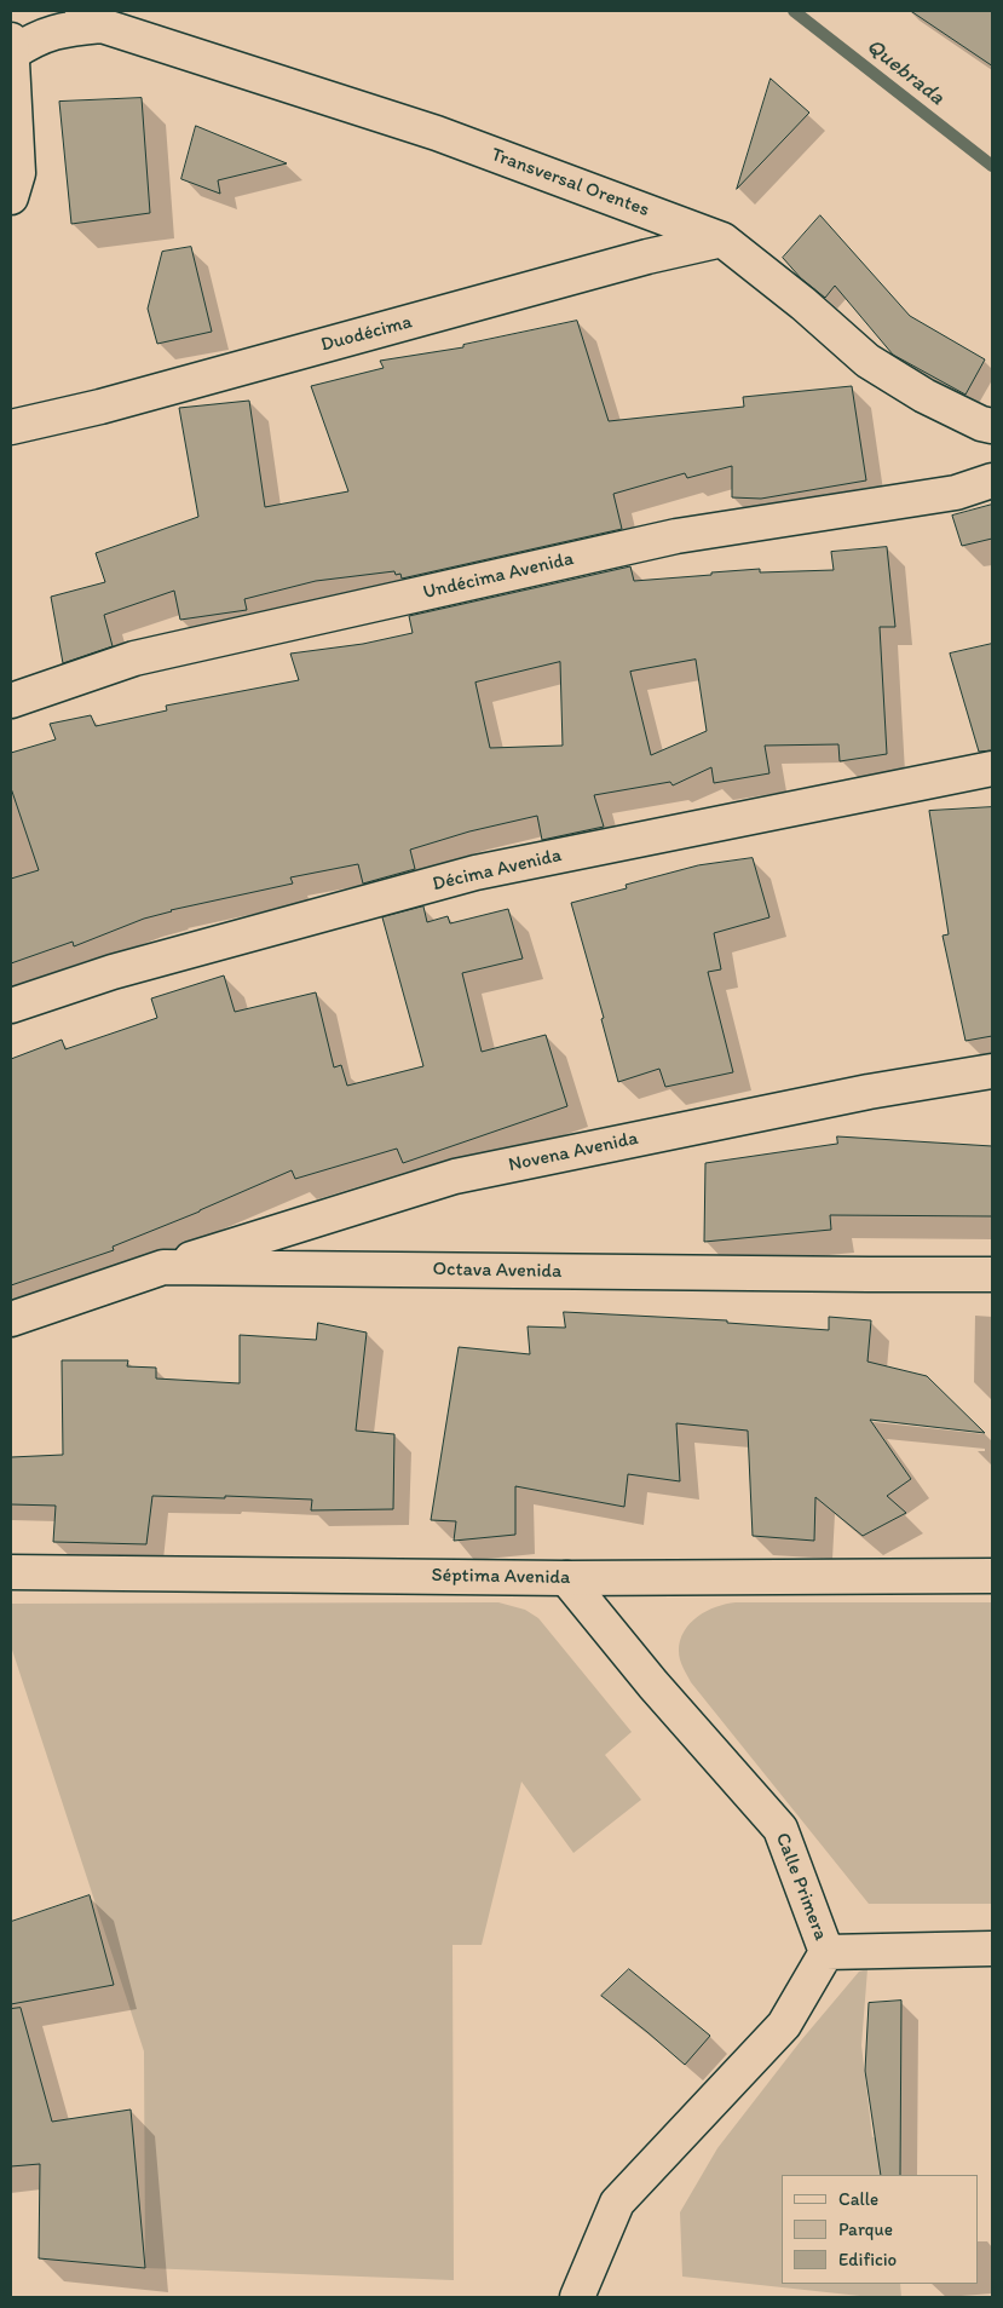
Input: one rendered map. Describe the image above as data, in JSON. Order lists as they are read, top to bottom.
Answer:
{
  "streets": {
    "street": [
      "Transversal Orentes",
      "Duodécima",
      "Undécima Avenida",
      "Décima Avenida",
      "Novena Avenida",
      "Octava Avenida",
      "Séptima Avenida",
      "Calle Primera"
    ]
  },
  "crossings": [
    ["Transversal Orentes", "Duodécima"],
    ["Novena Avenida", "Octava Avenida"],
    ["Séptima Avenida", "Calle Primera"]
  ],
  "water": ["Quebrada"],
  "legend": ["Calle", "Parque", "Edificio"]
}
